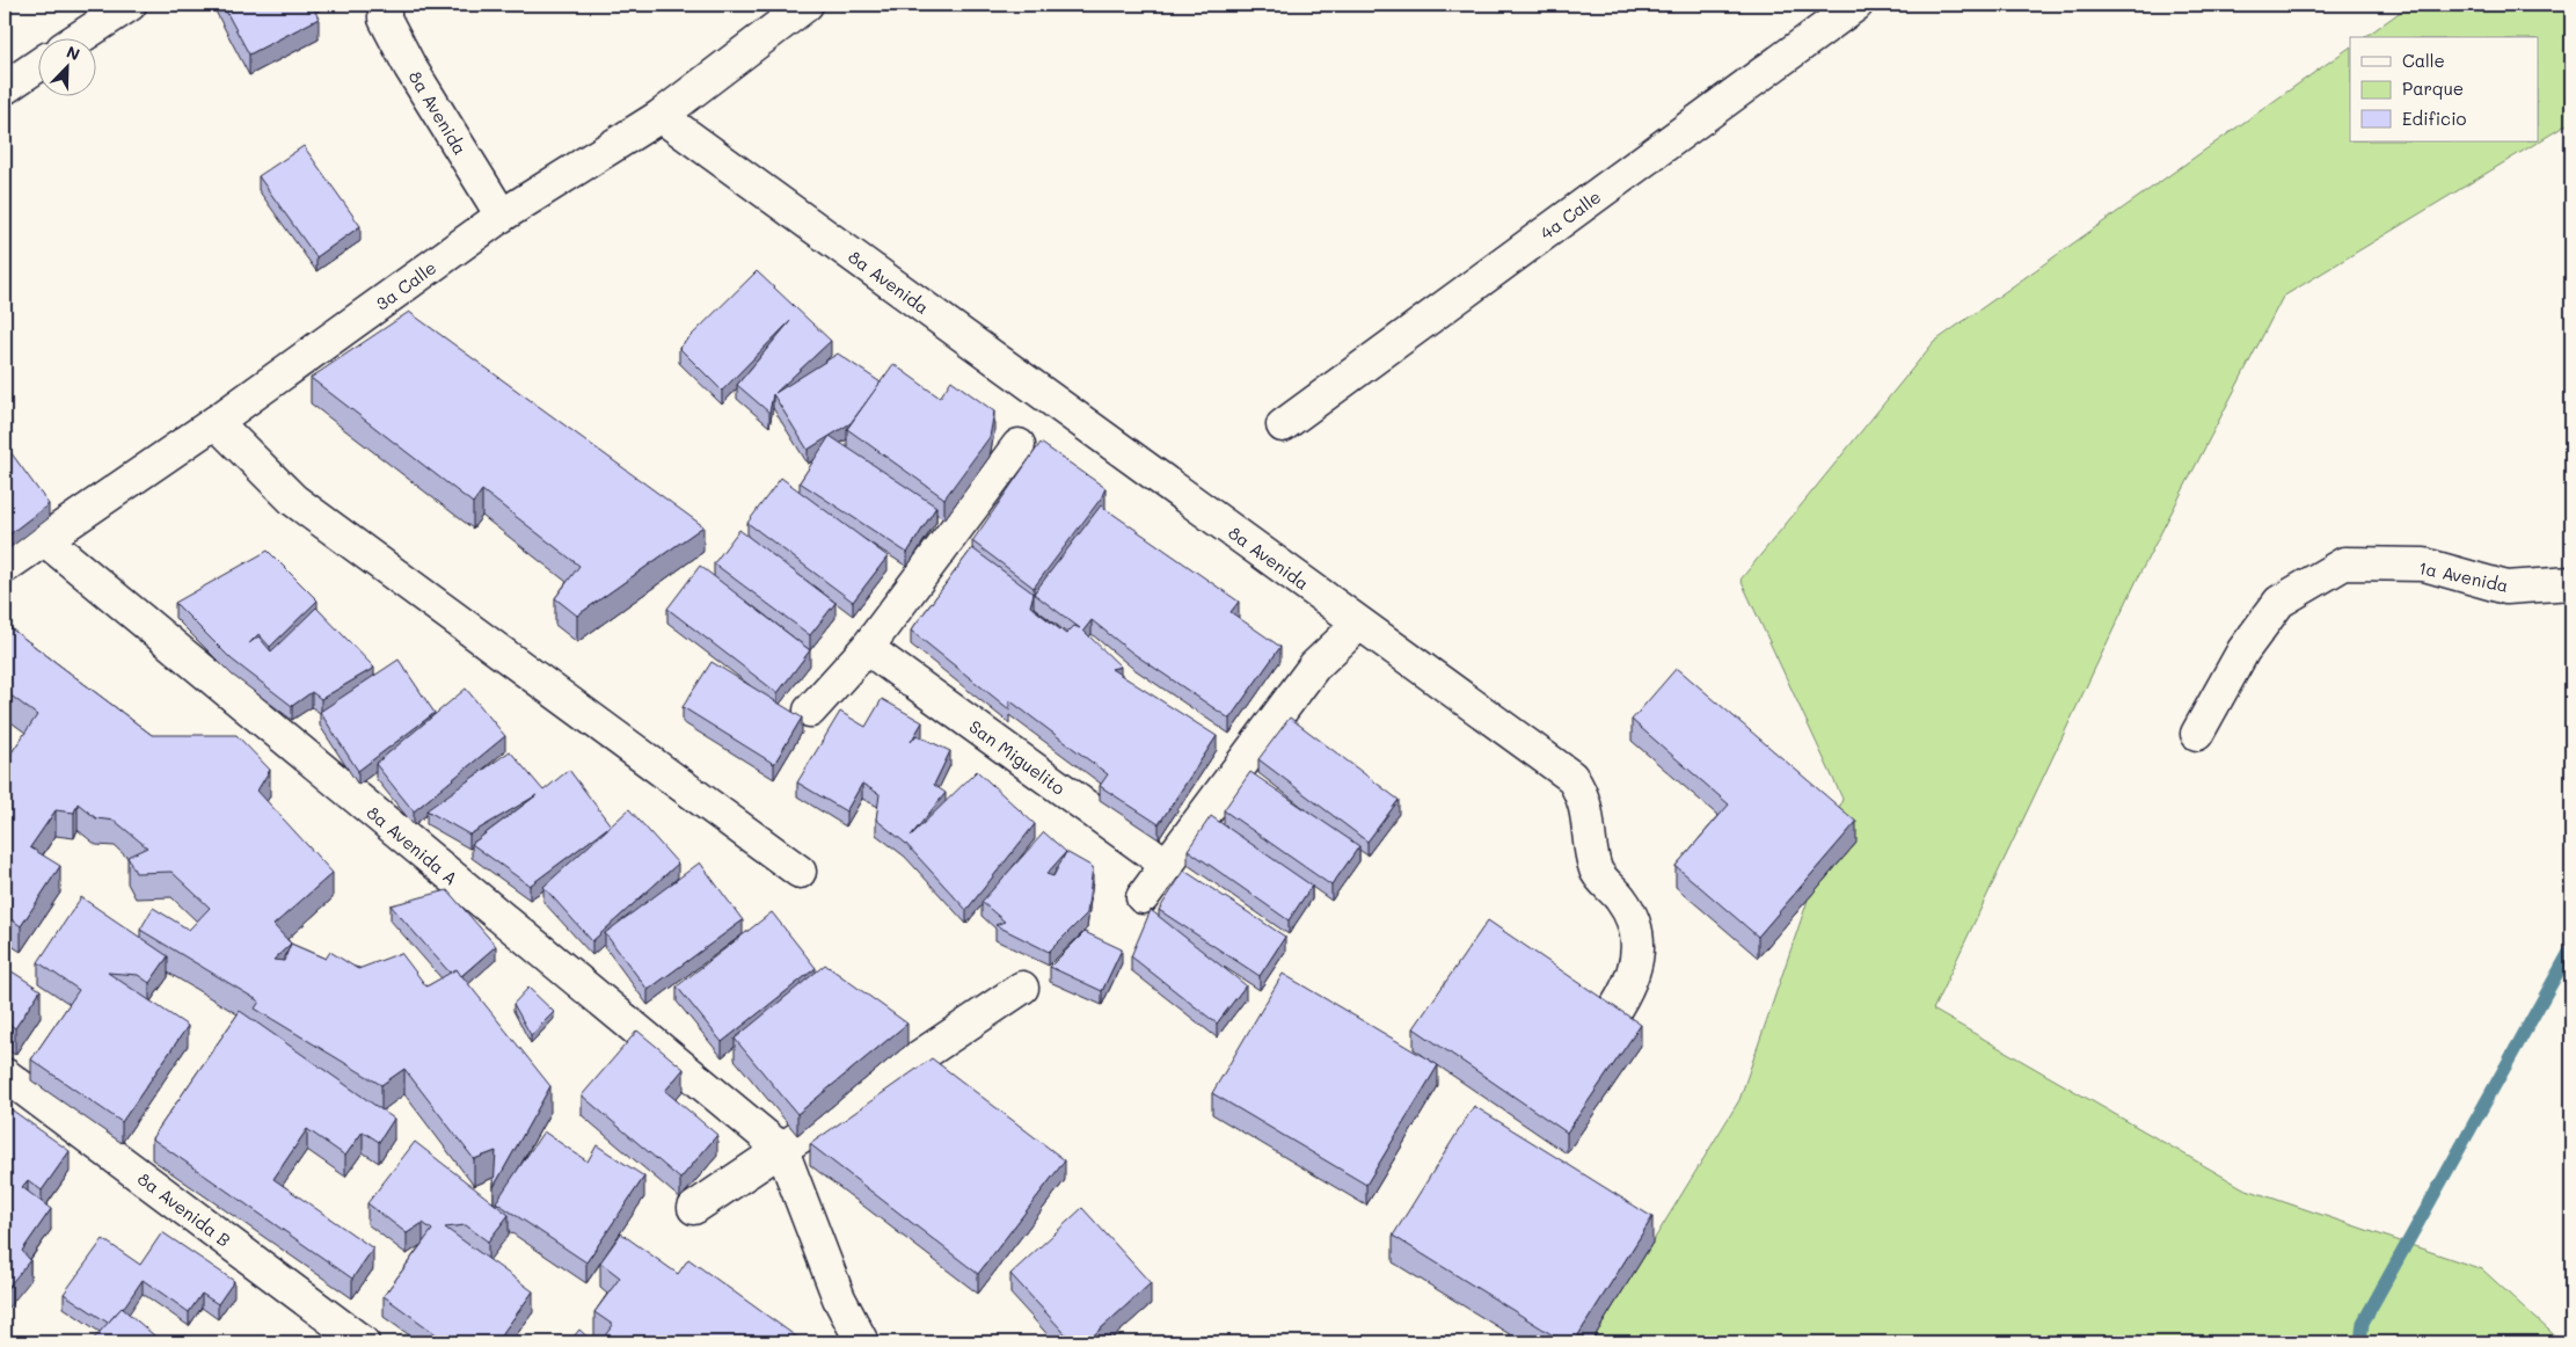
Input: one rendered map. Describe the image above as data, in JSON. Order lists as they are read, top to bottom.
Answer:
{
  "streets": {
    "street": [
      "8a Avenida",
      "4a Calle",
      "3a Calle",
      "1a Avenida",
      "San Miguelito",
      "8a Avenida A",
      "8a Avenida B"
    ]
  },
  "crossings": [
    ["8a Avenida", "3a Calle"],
    ["3a Calle", "8a Avenida A"]
  ],
  "legend": ["Calle", "Parque", "Edificio"],
  "north": "top right"
}
